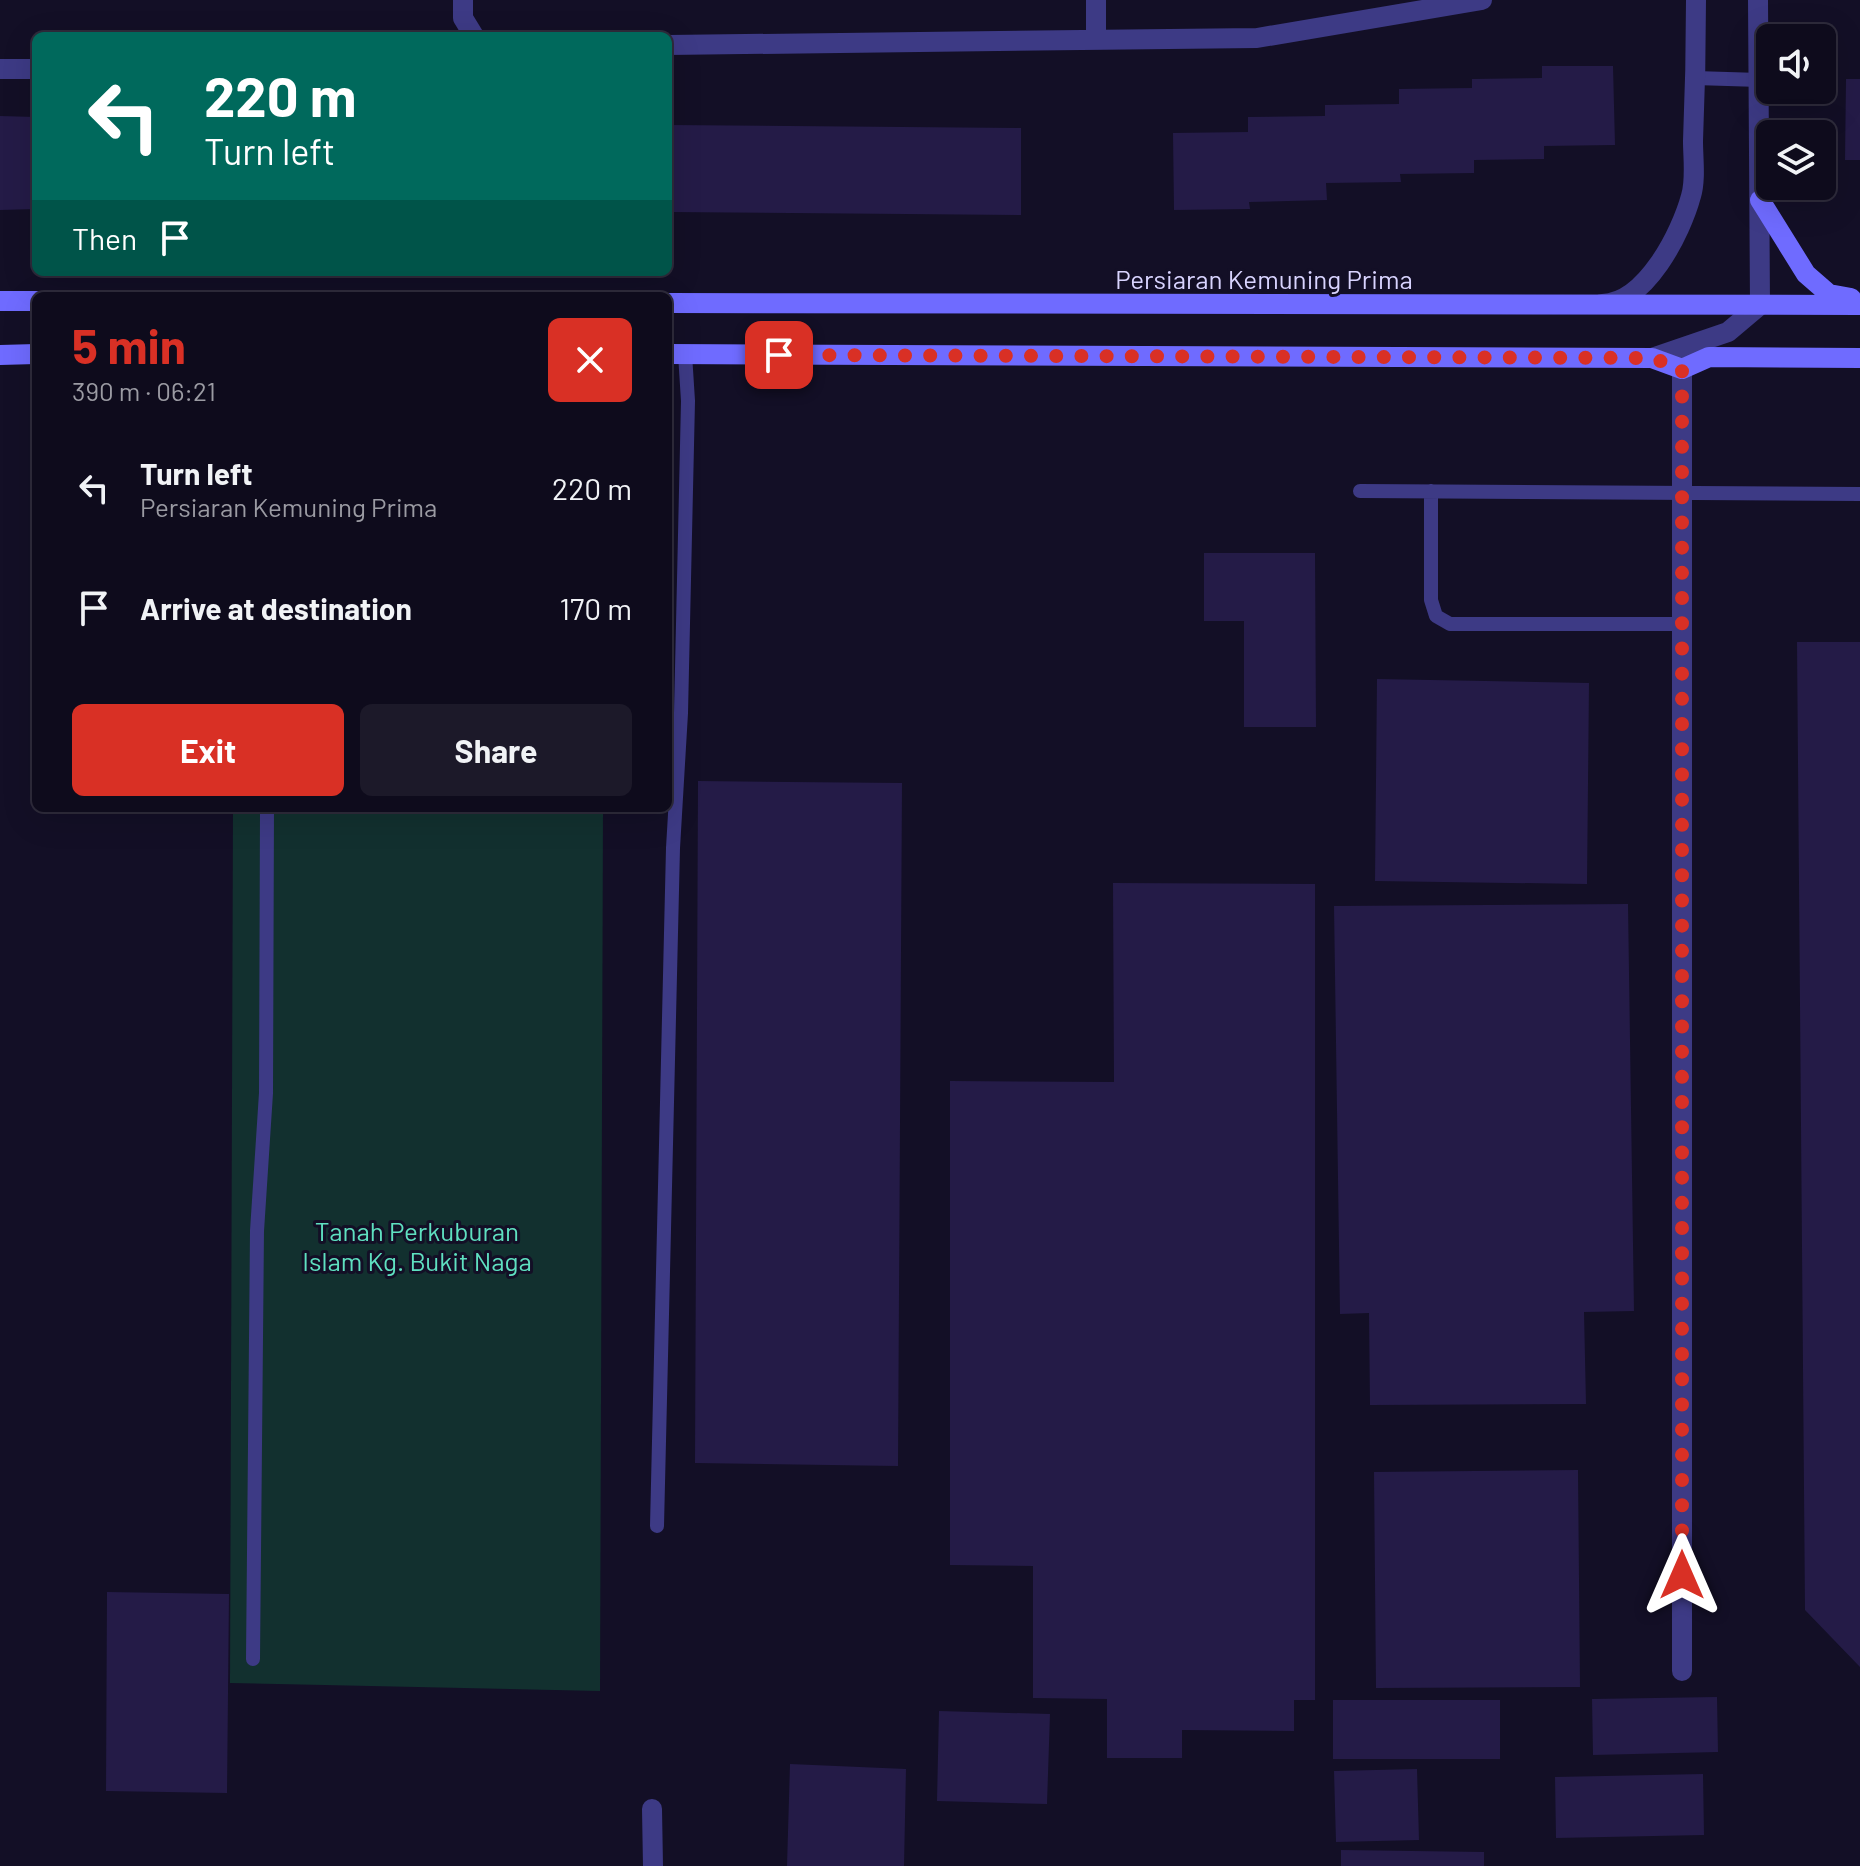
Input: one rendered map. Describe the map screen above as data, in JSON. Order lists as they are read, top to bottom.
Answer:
{
  "streets": {
    "street": ["Persiaran Kemuning Prima"]
  },
  "parks": ["Tanah Perkuburan Islam Kg. Bukit Naga"],
  "page": {
    "turn": ["220 m", "Turn left"],
    "then": "Then",
    "heading": ["5 min", "390 m · 06:21"],
    "list": [
      {
        "name": "Turn left",
        "note": "Persiaran Kemuning Prima",
        "value": "220 m"
      },
      {
        "name": "Arrive at destination",
        "value": "170 m"
      }
    ],
    "buttons": ["Exit", "Share"]
  }
}
